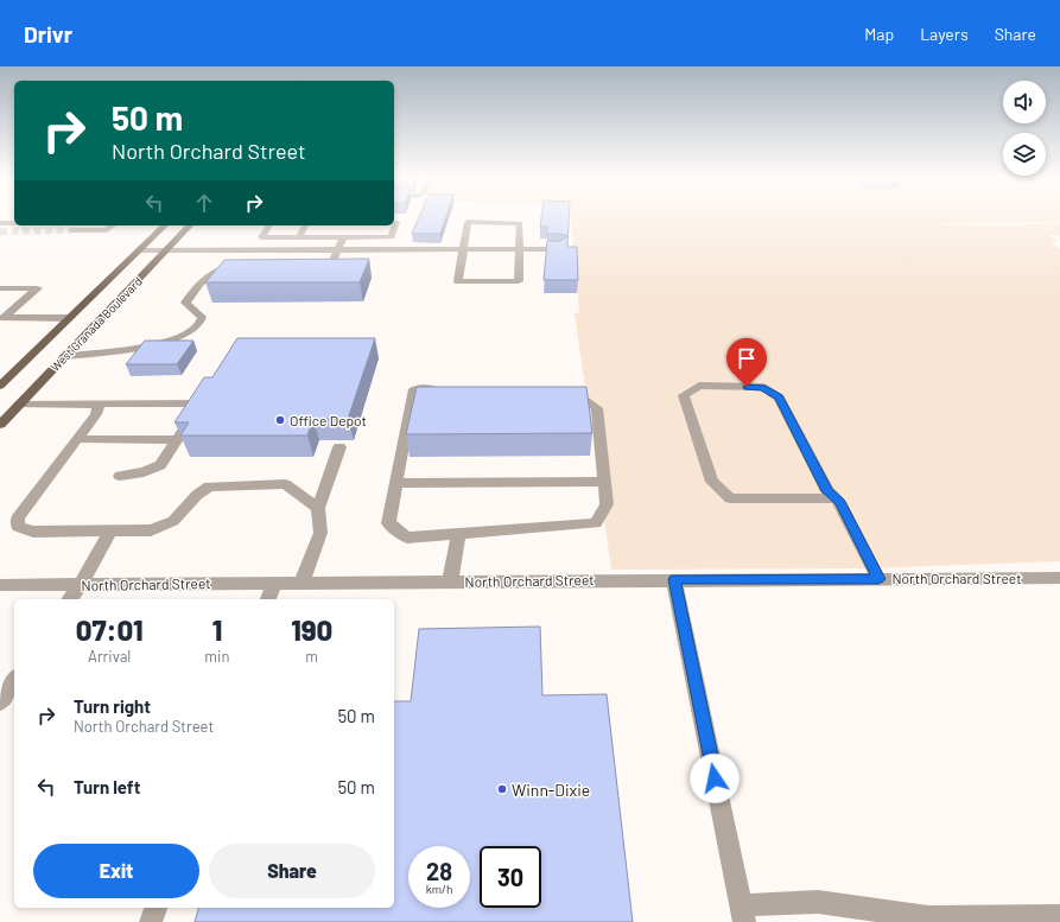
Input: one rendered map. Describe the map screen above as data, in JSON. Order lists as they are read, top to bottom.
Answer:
{
  "streets": {
    "main road": ["West Granada Boulevard"],
    "street": ["North Orchard Street"]
  },
  "places": ["Office Depot", "Winn-Dixie"],
  "page": {
    "header": "Drivr",
    "nav": ["Map", "Layers", "Share"],
    "turn": ["50 m", "North Orchard Street"],
    "eta": [
      "07:01",
      "Arrival",
      "1",
      "min",
      "190",
      "m"
    ],
    "list": [
      {
        "name": "Turn right",
        "note": "North Orchard Street",
        "value": "50 m"
      },
      {
        "name": "Turn left",
        "value": "50 m"
      }
    ],
    "buttons": ["Exit", "Share"],
    "speed": "28 km/h",
    "limit": "30"
  }
}
